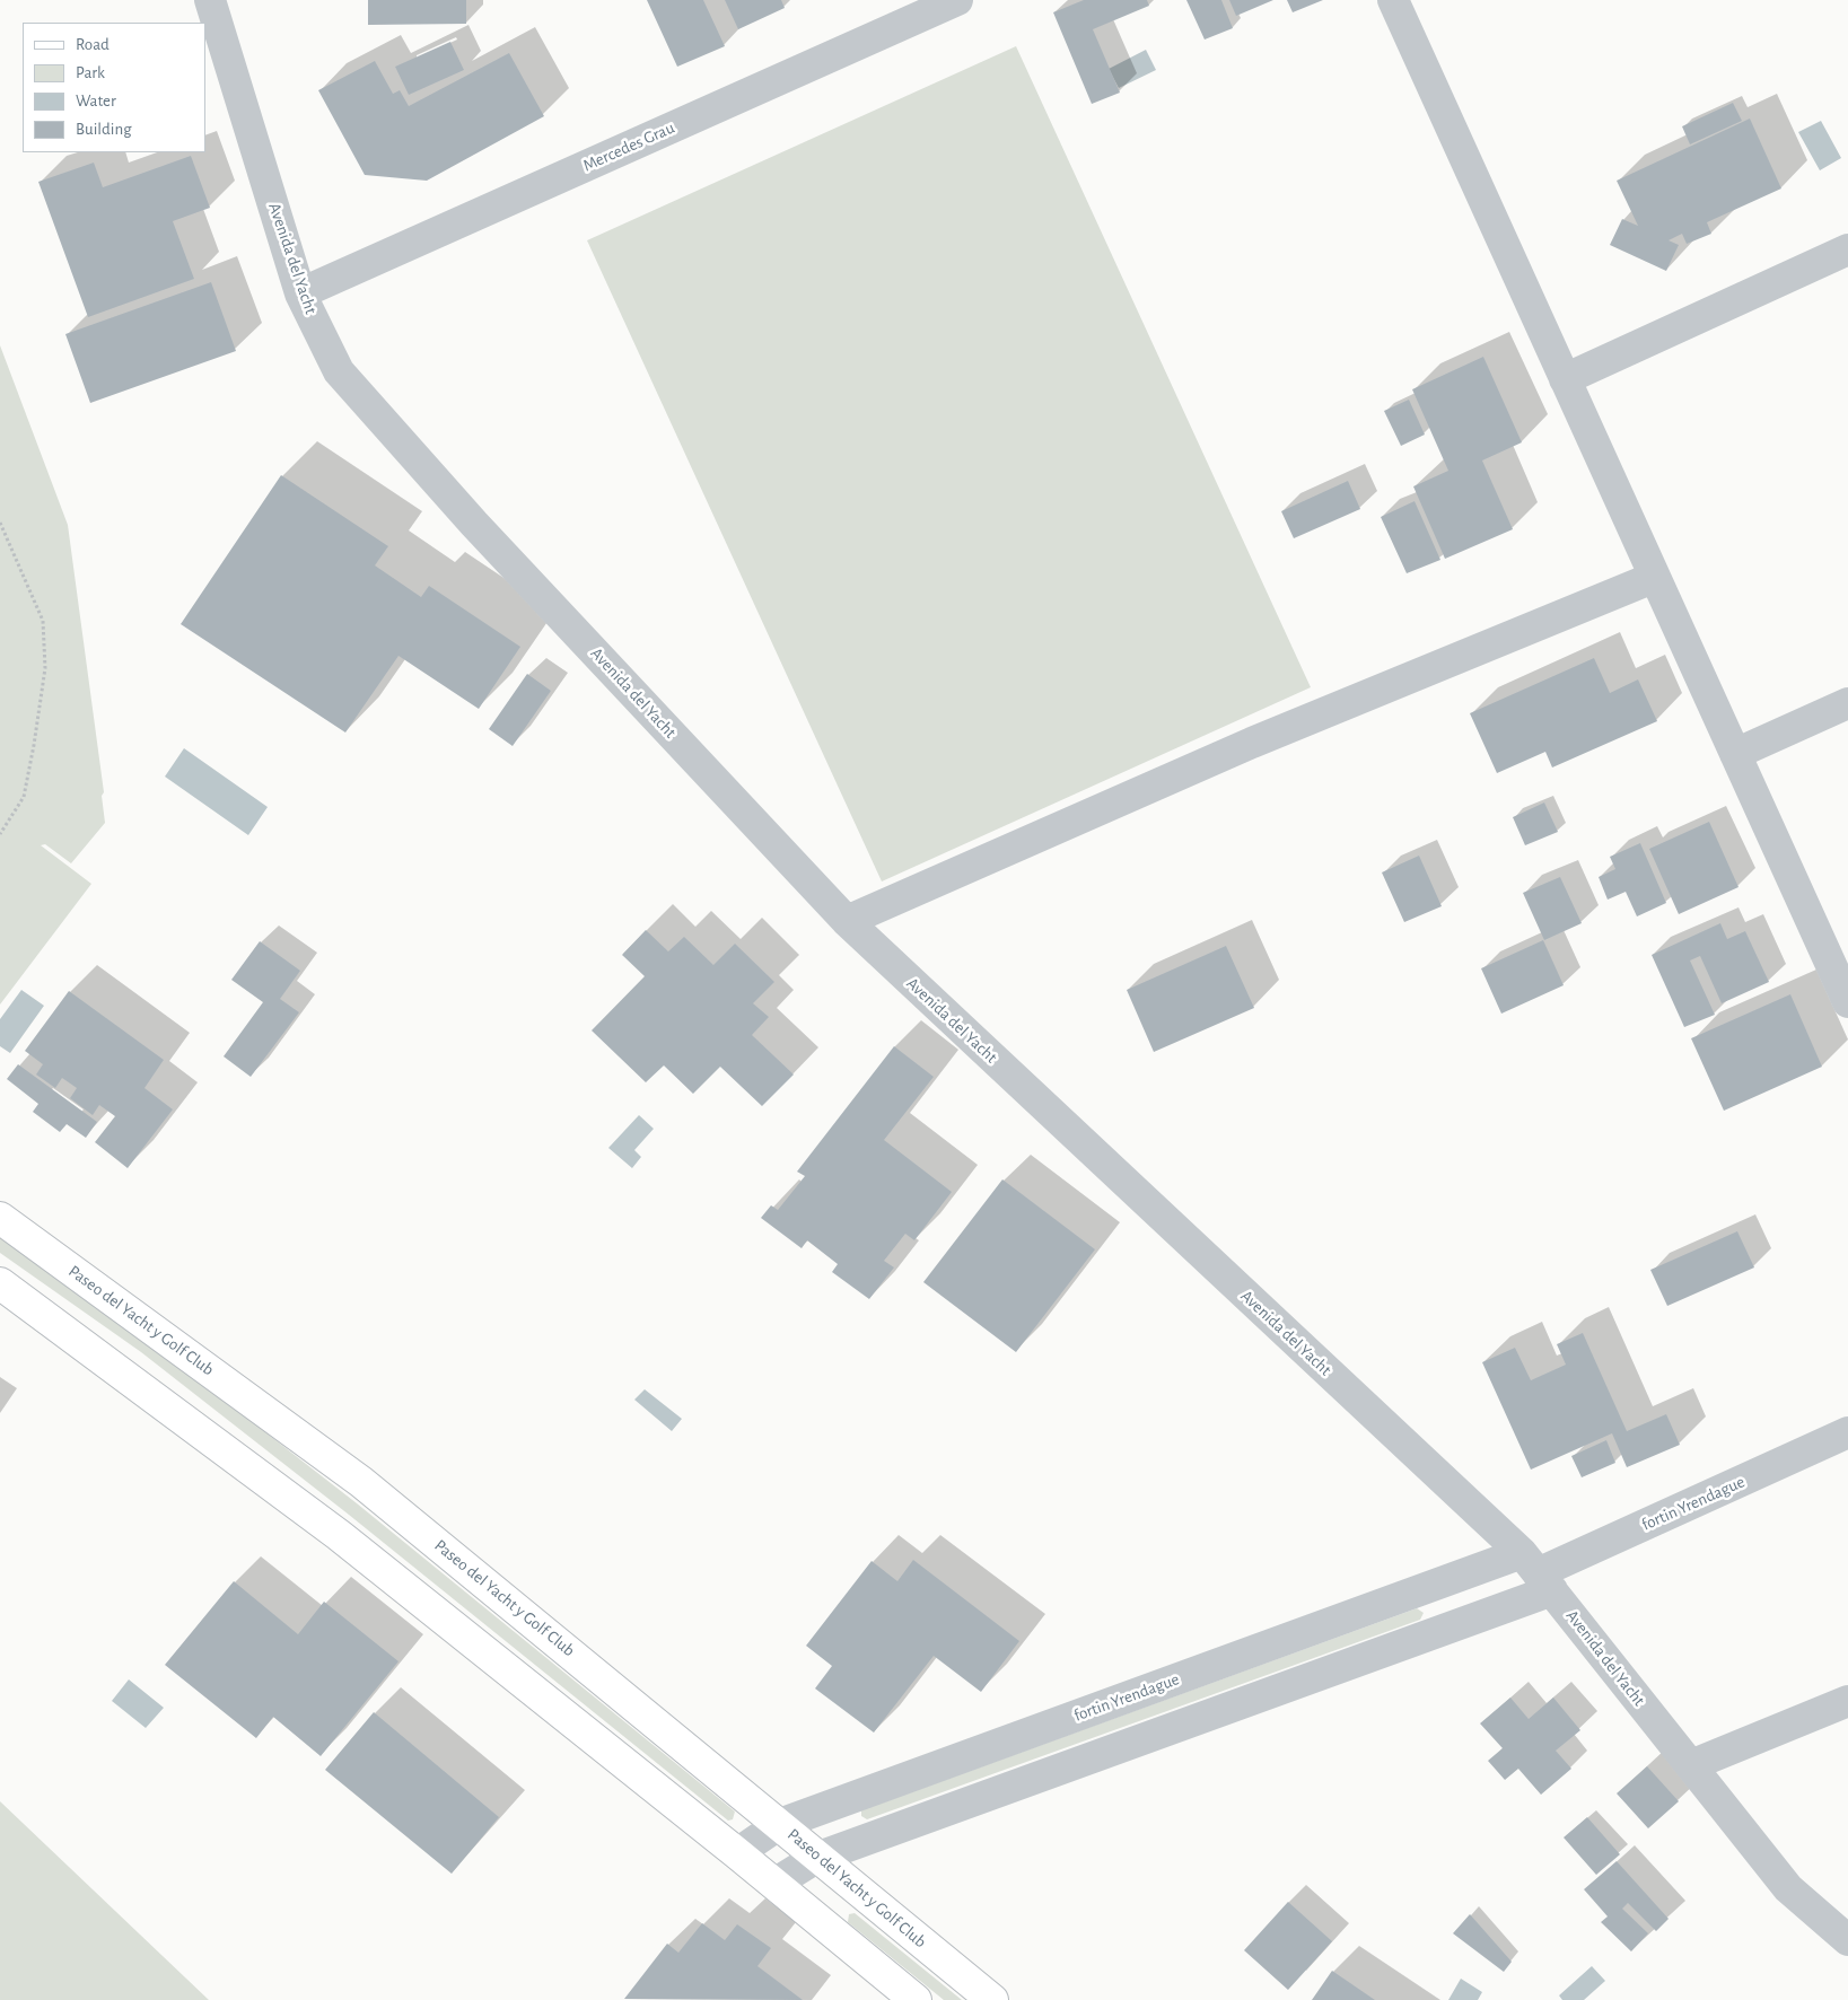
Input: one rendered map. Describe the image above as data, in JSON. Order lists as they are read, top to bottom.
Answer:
{
  "streets": {
    "main road": ["Paseo del Yacht y Golf Club"],
    "street": ["Mercedes Grau", "Avenida del Yacht", "fortin Yrendague"]
  },
  "crossings": [
    ["Mercedes Grau", "Avenida del Yacht"],
    ["Avenida del Yacht", "fortin Yrendague"],
    ["Paseo del Yacht y Golf Club", "fortin Yrendague"]
  ],
  "legend": [
    "Road",
    "Park",
    "Water",
    "Building"
  ]
}
